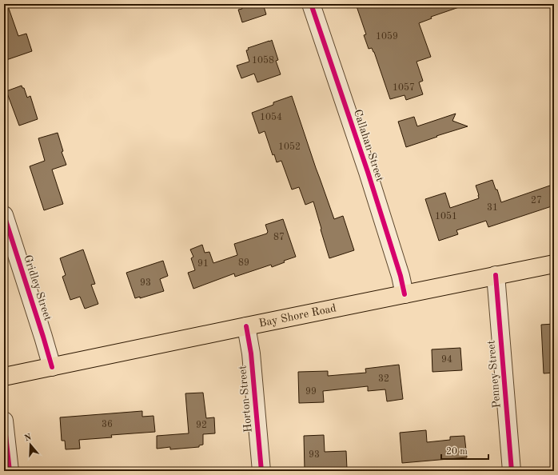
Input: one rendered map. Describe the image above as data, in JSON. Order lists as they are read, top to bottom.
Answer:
{
  "streets": {
    "main road": ["Bay Shore Road"],
    "street": [
      "Callahan Street",
      "Gridley Street",
      "Penney Street",
      "Horton Street"
    ]
  },
  "crossings": [
    ["Callahan Street", "Bay Shore Road"],
    ["Gridley Street", "Bay Shore Road"],
    ["Bay Shore Road", "Penney Street"],
    ["Bay Shore Road", "Horton Street"]
  ],
  "house_numbers": [
    "1059",
    "1058",
    "1057",
    "1054",
    "1052",
    "27",
    "31",
    "1051",
    "87",
    "89",
    "91",
    "93",
    "94",
    "32",
    "99",
    "36",
    "92",
    "93"
  ],
  "scale_bar": "20 m",
  "north": "top"
}
